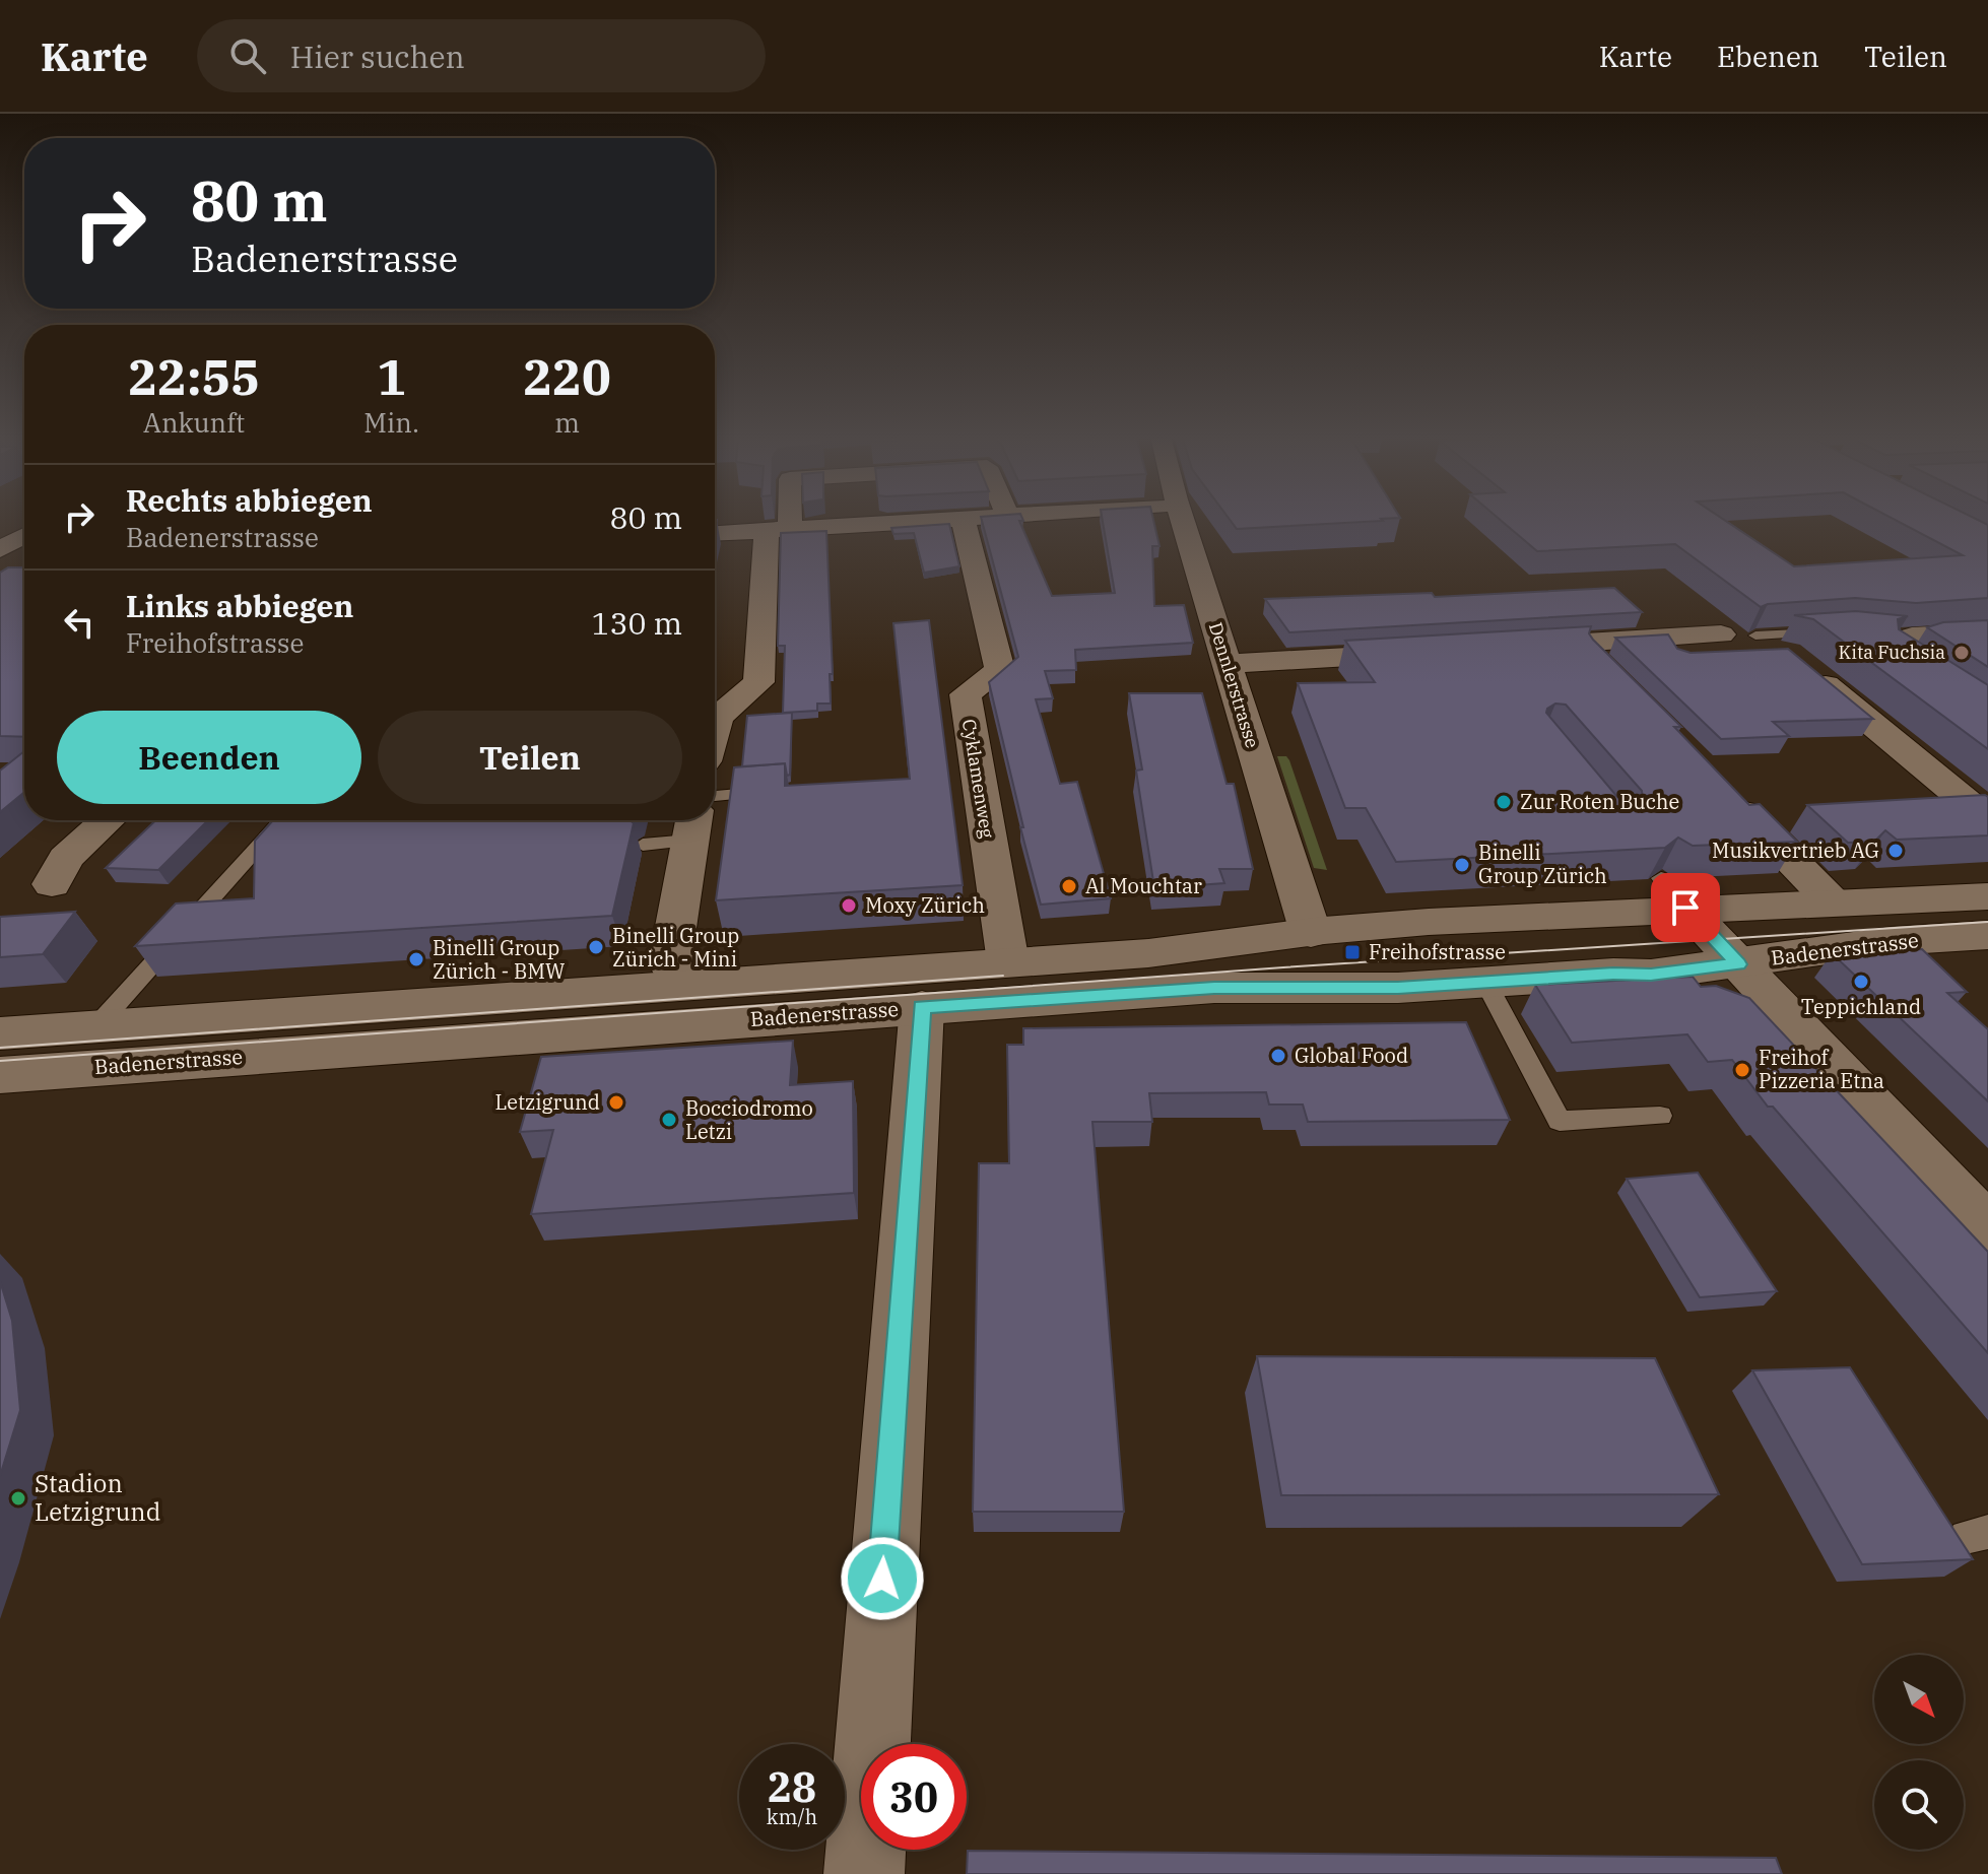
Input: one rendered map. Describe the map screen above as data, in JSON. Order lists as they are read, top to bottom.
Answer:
{
  "streets": {
    "street": ["Dennlerstrasse", "Cyklamenweg", "Badenerstrasse"]
  },
  "crossings": [
    ["Dennlerstrasse", "Badenerstrasse"],
    ["Cyklamenweg", "Badenerstrasse"]
  ],
  "places": {
    "other": [
      "Kita Fuchsia",
      "Zur Roten Buche",
      "Musikvertrieb AG",
      "Binelli Group Zürich",
      "Al Mouchtar",
      "Moxy Zürich",
      "Binelli Group Zürich - Mini",
      "Binelli Group Zürich - BMW",
      "Teppichland",
      "Global Food",
      "Freihof Pizzeria Etna",
      "Letzigrund",
      "Bocciodromo Letzi",
      "Stadion Letzigrund"
    ],
    "transit": ["Freihofstrasse"]
  },
  "north": "bottom right",
  "page": {
    "header": "Karte",
    "search": "Hier suchen",
    "nav": ["Karte", "Ebenen", "Teilen"],
    "turn": ["80 m", "Badenerstrasse"],
    "eta": [
      "22:55",
      "Ankunft",
      "1",
      "Min.",
      "220",
      "m"
    ],
    "list": [
      {
        "name": "Rechts abbiegen",
        "note": "Badenerstrasse",
        "value": "80 m"
      },
      {
        "name": "Links abbiegen",
        "note": "Freihofstrasse",
        "value": "130 m"
      }
    ],
    "buttons": ["Beenden", "Teilen"],
    "speed": "28 km/h",
    "limit": "30"
  }
}
